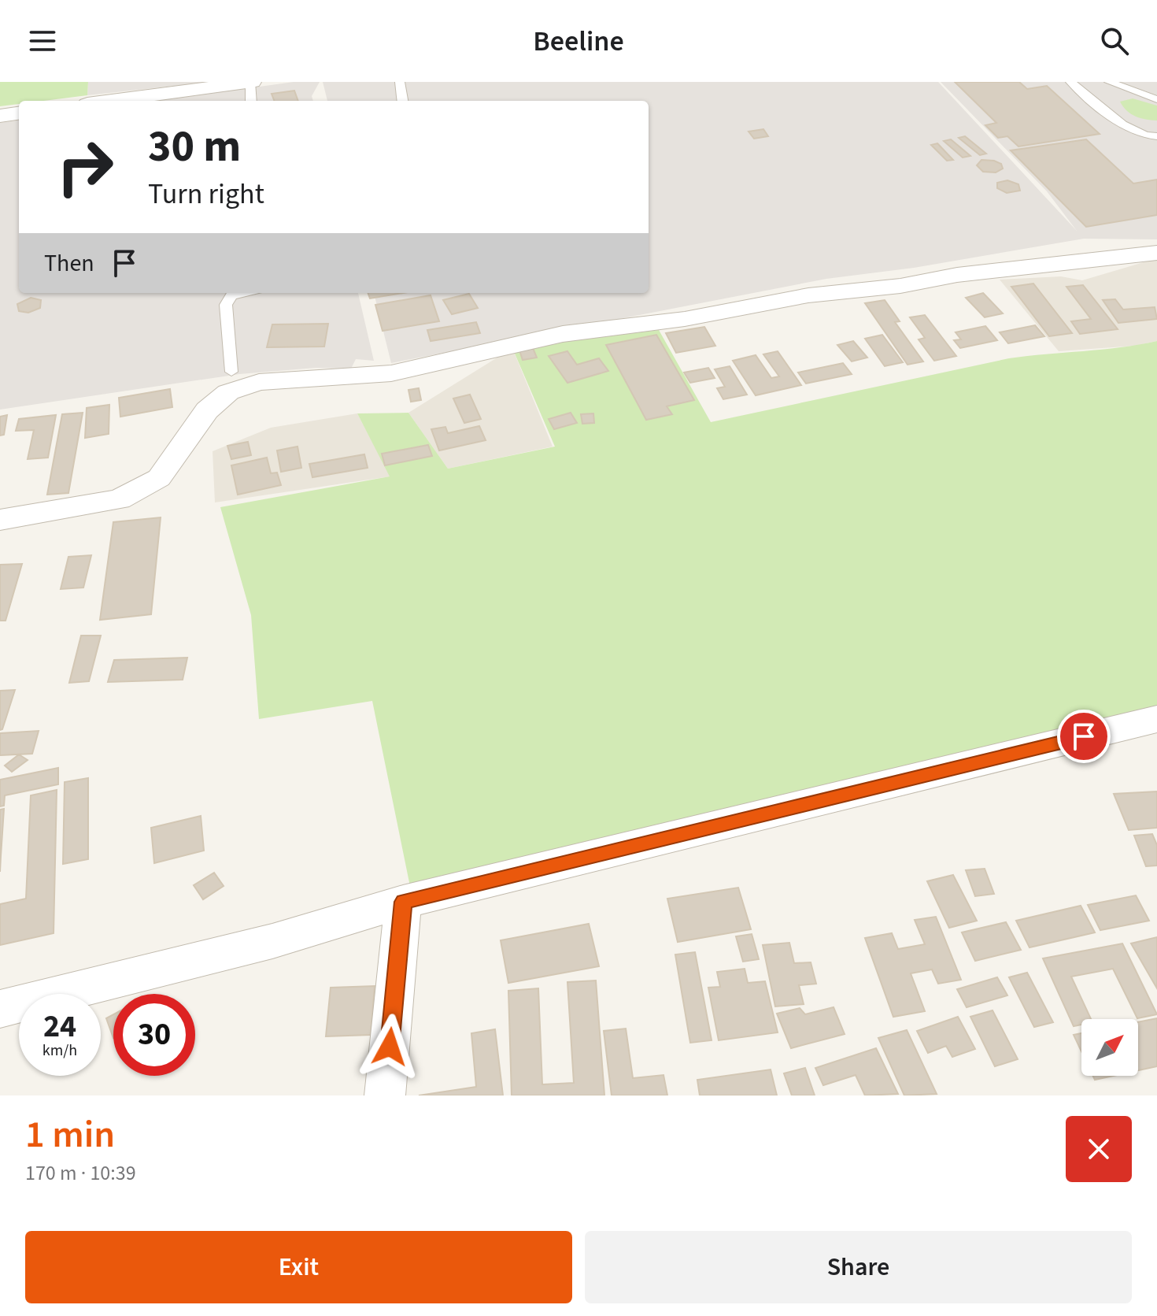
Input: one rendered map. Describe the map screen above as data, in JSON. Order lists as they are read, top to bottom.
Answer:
{
  "north": "top right",
  "page": {
    "header": "Beeline",
    "turn": ["30 m", "Turn right"],
    "then": "Then",
    "speed": "24 km/h",
    "limit": "30",
    "heading": ["1 min", "170 m · 10:39"],
    "buttons": ["Exit", "Share"]
  }
}
